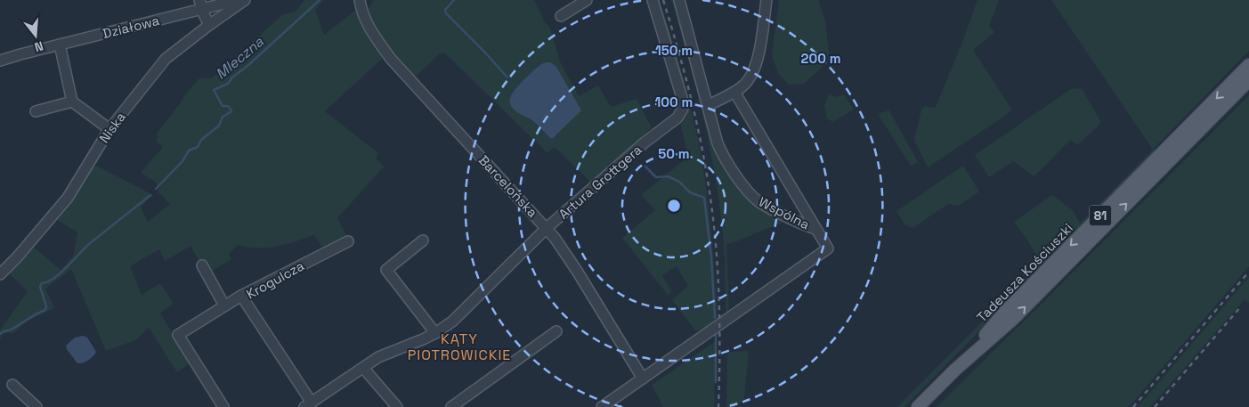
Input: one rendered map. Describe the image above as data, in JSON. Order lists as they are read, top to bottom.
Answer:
{
  "streets": {
    "main road": ["81", "Tadeusza Kościuszki"],
    "street": [
      "Działowa",
      "Niska",
      "Artura Grottgera",
      "Barcelońska",
      "Wspólna",
      "Krogulcza"
    ]
  },
  "crossings": [
    ["Artura Grottgera", "Barcelońska"],
    ["Artura Grottgera", "Krogulcza"],
    ["Barcelońska", "Wspólna"]
  ],
  "districts": ["KĄTY PIOTROWICKIE"],
  "water": ["Mleczna"],
  "north": "bottom",
  "rings": [
    "150 m",
    "200 m",
    "100 m",
    "50 m"
  ]
}
